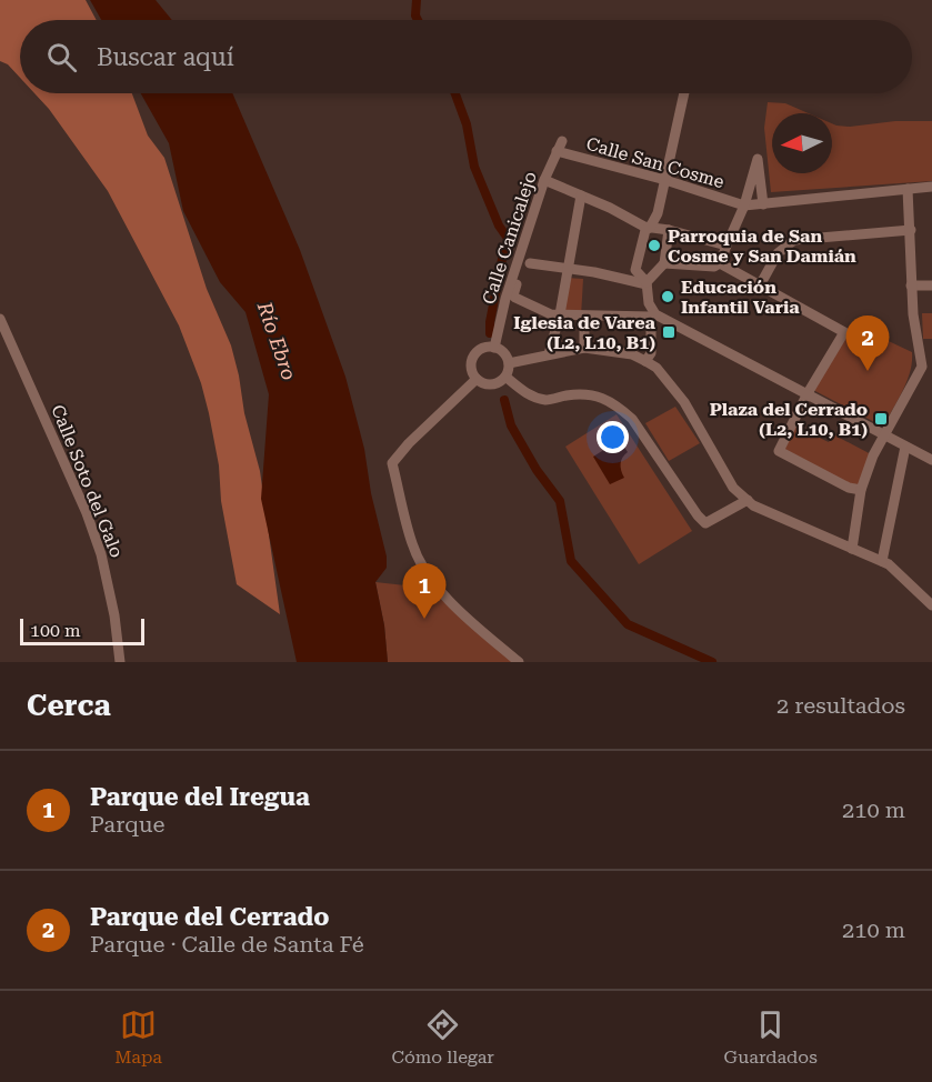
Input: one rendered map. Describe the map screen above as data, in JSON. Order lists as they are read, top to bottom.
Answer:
{
  "streets": {
    "street": ["Calle San Cosme", "Calle Canicalejo", "Calle Soto del Galo"]
  },
  "crossings": [
    ["Calle San Cosme", "Calle Canicalejo"]
  ],
  "water": ["Río Ebro"],
  "places": {
    "other": ["Parroquia de San Cosme y San Damián", "Educación Infantil Varia"],
    "transit": ["Iglesia de Varea (L2, L10, B1)", "Plaza del Cerrado (L2, L10, B1)"]
  },
  "scale_bar": "100 m",
  "north": "left",
  "page": {
    "search": "Buscar aquí",
    "pins": ["2", "1"],
    "scale": "100 m",
    "heading": ["Cerca", "2 resultados"],
    "list": [
      {
        "mark": "1",
        "name": "Parque del Iregua",
        "note": "Parque",
        "value": "210 m"
      },
      {
        "mark": "2",
        "name": "Parque del Cerrado",
        "note": "Parque · Calle de Santa Fé",
        "value": "210 m"
      }
    ],
    "nav": ["Mapa", "Cómo llegar", "Guardados"]
  }
}
